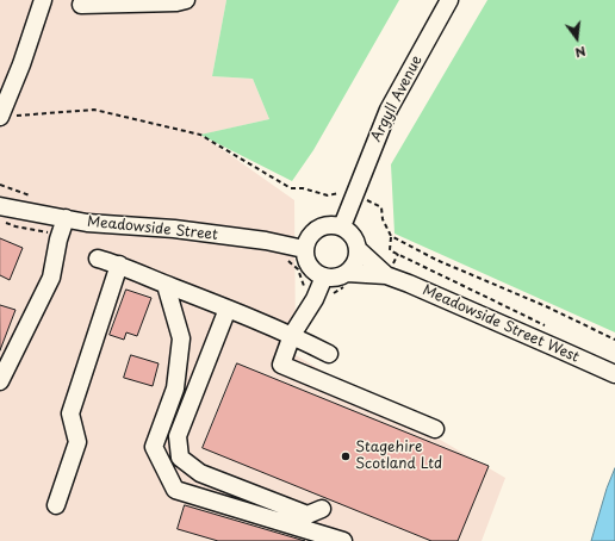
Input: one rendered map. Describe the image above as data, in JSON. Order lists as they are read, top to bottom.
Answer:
{
  "streets": {
    "street": ["Argyll Avenue", "Meadowside Street", "Meadowside Street West"]
  },
  "crossings": [
    ["Argyll Avenue", "Meadowside Street"],
    ["Argyll Avenue", "Meadowside Street West"],
    ["Meadowside Street", "Meadowside Street West"]
  ],
  "places": ["Stagehire Scotland Ltd"],
  "north": "bottom"
}
